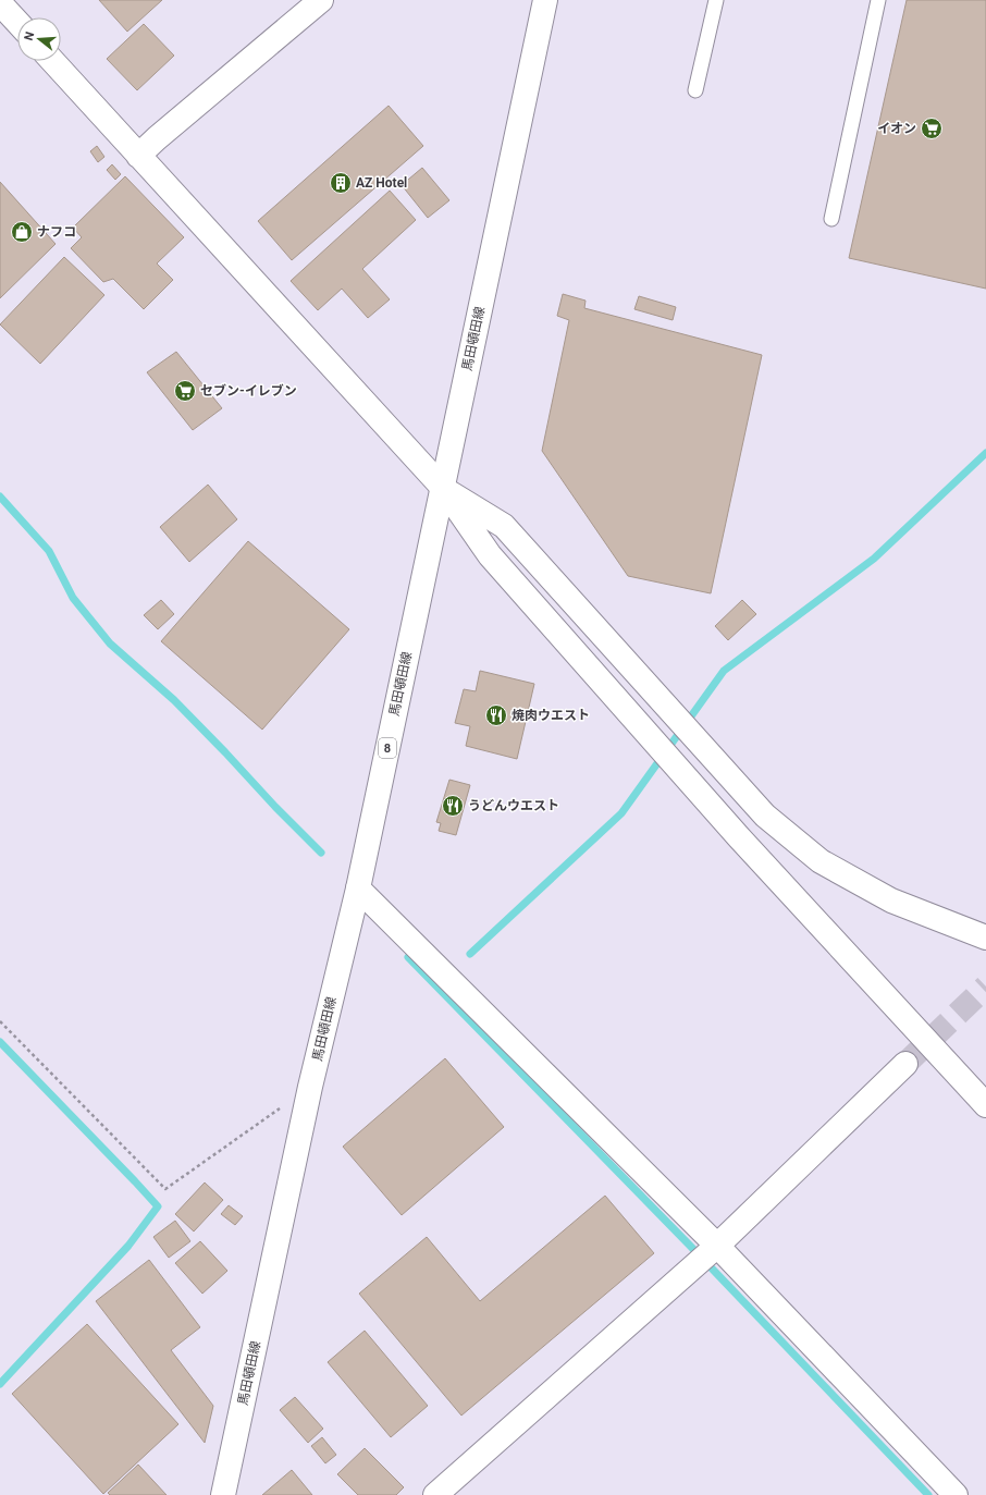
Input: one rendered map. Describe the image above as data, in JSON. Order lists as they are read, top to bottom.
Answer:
{
  "streets": {
    "main road": ["馬田頓田線", "8"]
  },
  "places": {
    "supermarket": ["イオン", "セブン-イレブン"],
    "building": ["AZ Hotel"],
    "shop": ["ナフコ"],
    "restaurant": ["焼肉ウエスト", "うどんウエスト"]
  },
  "north": "left"
}
